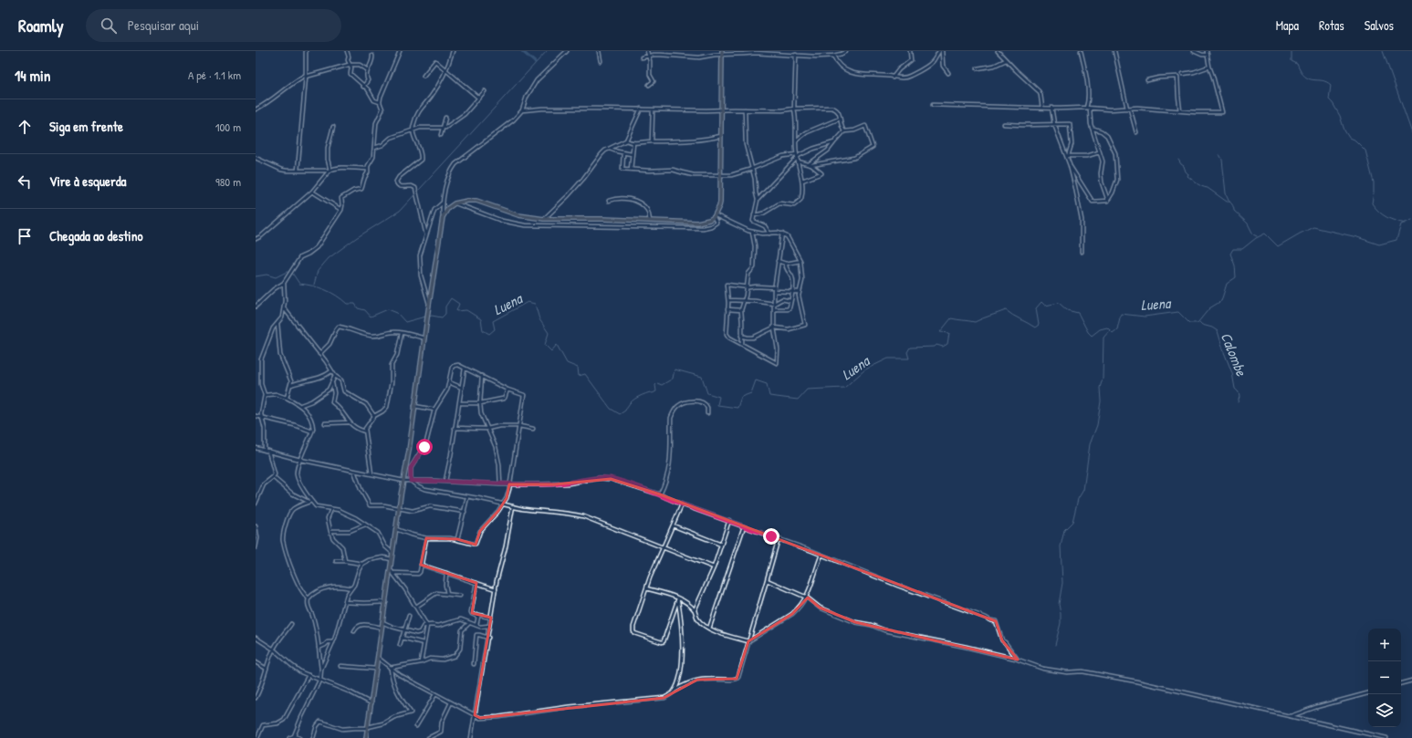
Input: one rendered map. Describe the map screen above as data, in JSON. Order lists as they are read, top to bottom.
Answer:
{
  "water": ["Luena", "Calombe"],
  "page": {
    "header": "Roamly",
    "search": "Pesquisar aqui",
    "nav": ["Mapa", "Rotas", "Salvos"],
    "heading": ["14 min", "A pé · 1.1 km"],
    "list": [
      ["Siga em frente", "100 m"],
      ["Vire à esquerda", "980 m"],
      "Chegada ao destino"
    ],
    "map_buttons": ["+", "−"]
  }
}
